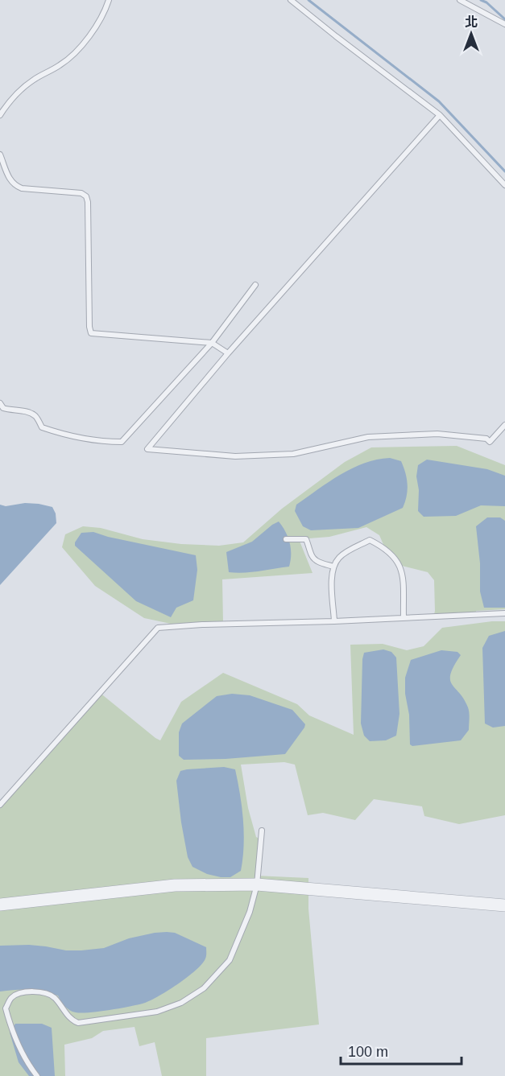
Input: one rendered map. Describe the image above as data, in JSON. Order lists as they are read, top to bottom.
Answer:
{
  "scale_bar": "100 m",
  "north": "top"
}
